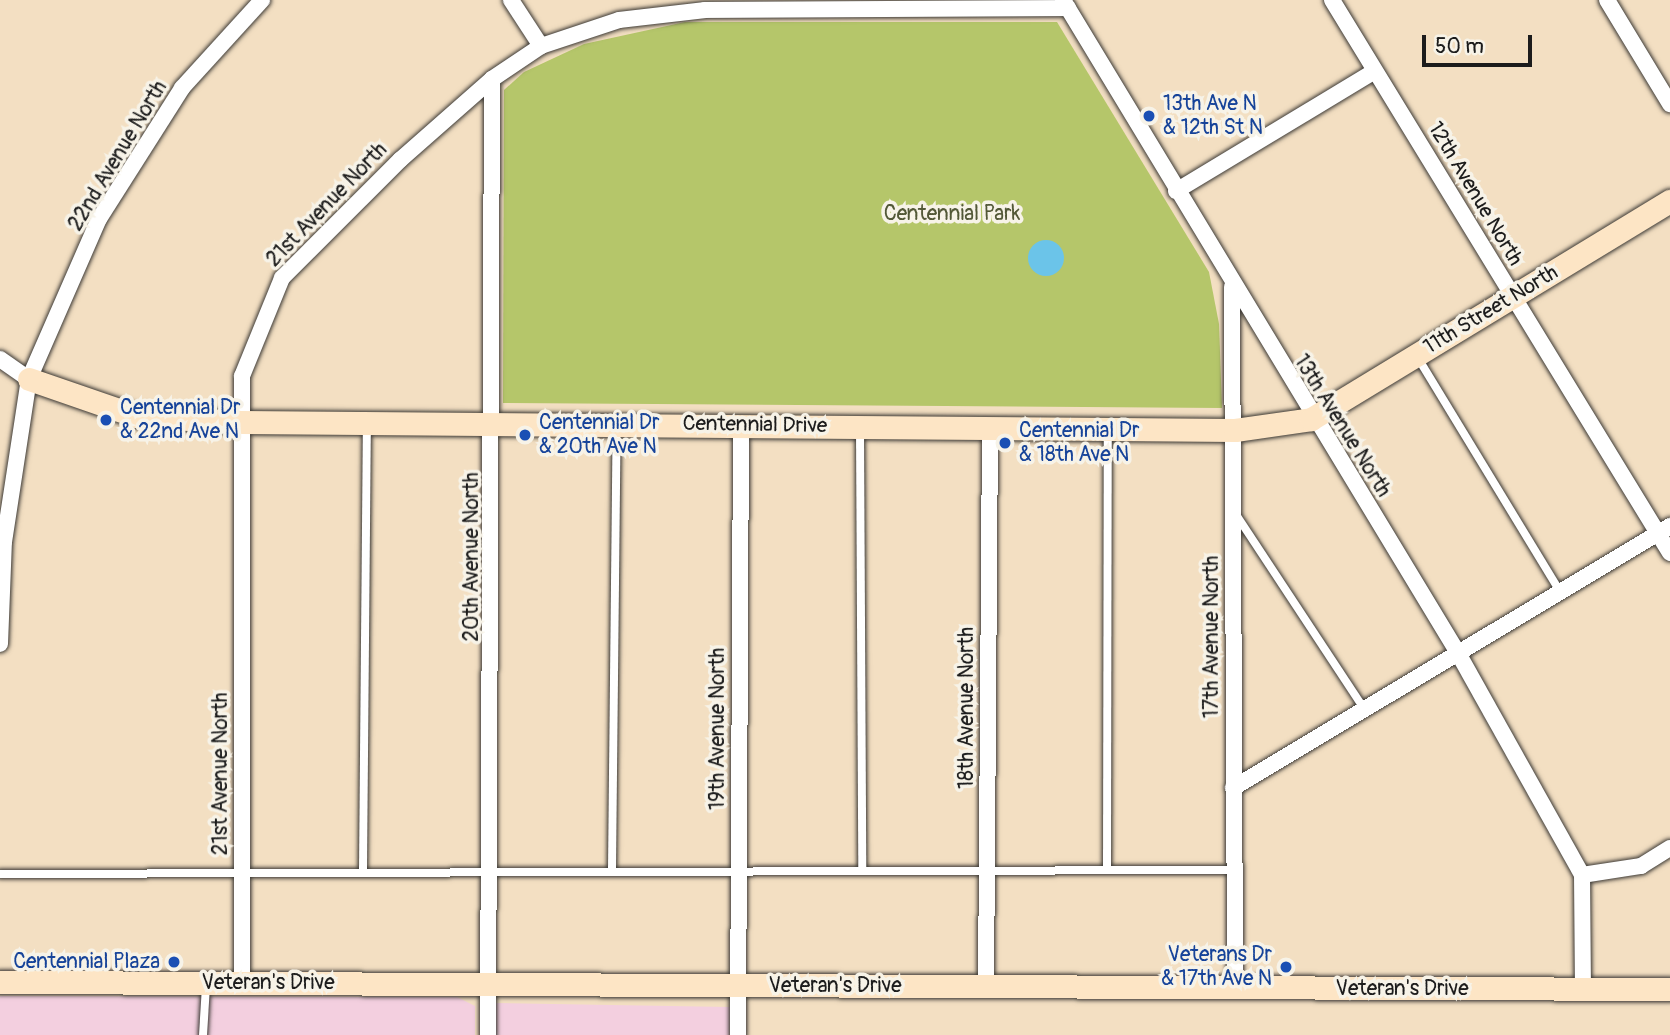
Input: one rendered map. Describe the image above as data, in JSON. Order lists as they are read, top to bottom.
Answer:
{
  "streets": {
    "street": [
      "22nd Avenue North",
      "12th Avenue North",
      "21st Avenue North",
      "11th Street North",
      "Centennial Drive",
      "13th Avenue North",
      "20th Avenue North",
      "17th Avenue North",
      "18th Avenue North",
      "19th Avenue North",
      "Veteran's Drive"
    ]
  },
  "crossings": [
    ["22nd Avenue North", "Centennial Drive"],
    ["12th Avenue North", "11th Street North"],
    ["21st Avenue North", "Centennial Drive"],
    ["21st Avenue North", "13th Avenue North"],
    ["21st Avenue North", "20th Avenue North"],
    ["21st Avenue North", "Veteran's Drive"],
    ["11th Street North", "Centennial Drive"],
    ["11th Street North", "13th Avenue North"],
    ["Centennial Drive", "13th Avenue North"],
    ["Centennial Drive", "20th Avenue North"],
    ["Centennial Drive", "17th Avenue North"],
    ["Centennial Drive", "18th Avenue North"],
    ["Centennial Drive", "19th Avenue North"],
    ["13th Avenue North", "17th Avenue North"],
    ["20th Avenue North", "Veteran's Drive"],
    ["17th Avenue North", "Veteran's Drive"],
    ["18th Avenue North", "Veteran's Drive"],
    ["19th Avenue North", "Veteran's Drive"]
  ],
  "parks": ["Centennial Park"],
  "places": [
    "13th Ave N & 12th St N",
    "Centennial Dr & 22nd Ave N",
    "Centennial Dr & 20th Ave N",
    "Centennial Dr & 18th Ave N",
    "Centennial Plaza",
    "Veterans Dr & 17th Ave N"
  ],
  "scale_bar": "50 m"
}
